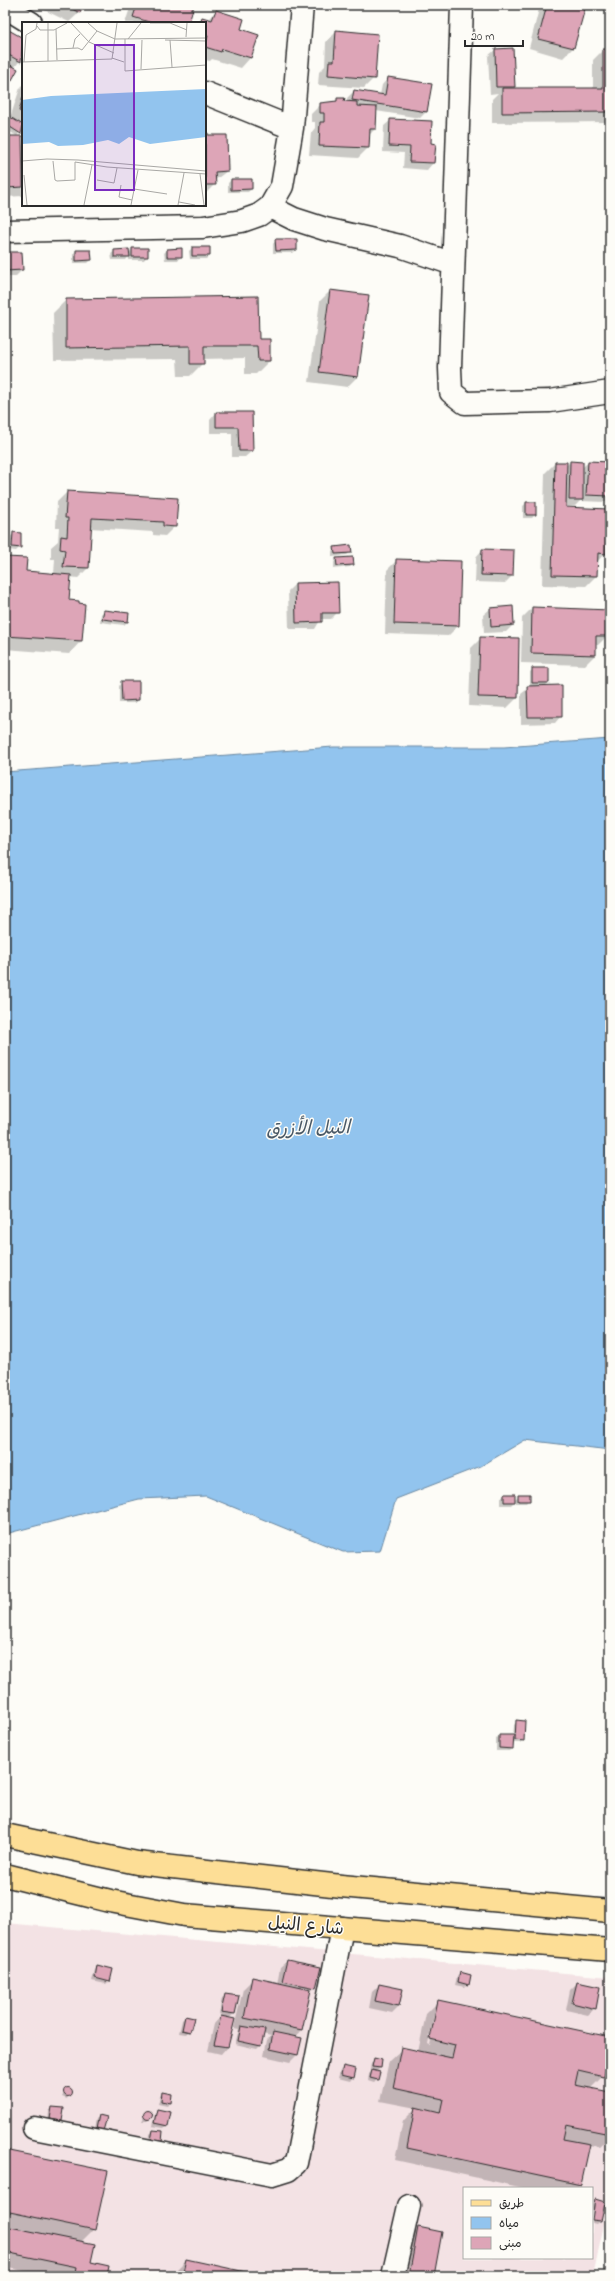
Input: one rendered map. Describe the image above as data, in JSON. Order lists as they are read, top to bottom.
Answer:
{
  "streets": {
    "main road": ["شارع النيل"]
  },
  "water": ["النيل الأزرق"],
  "legend": ["طريق", "مياه", "مبنى"],
  "scale_bar": "20 m"
}
